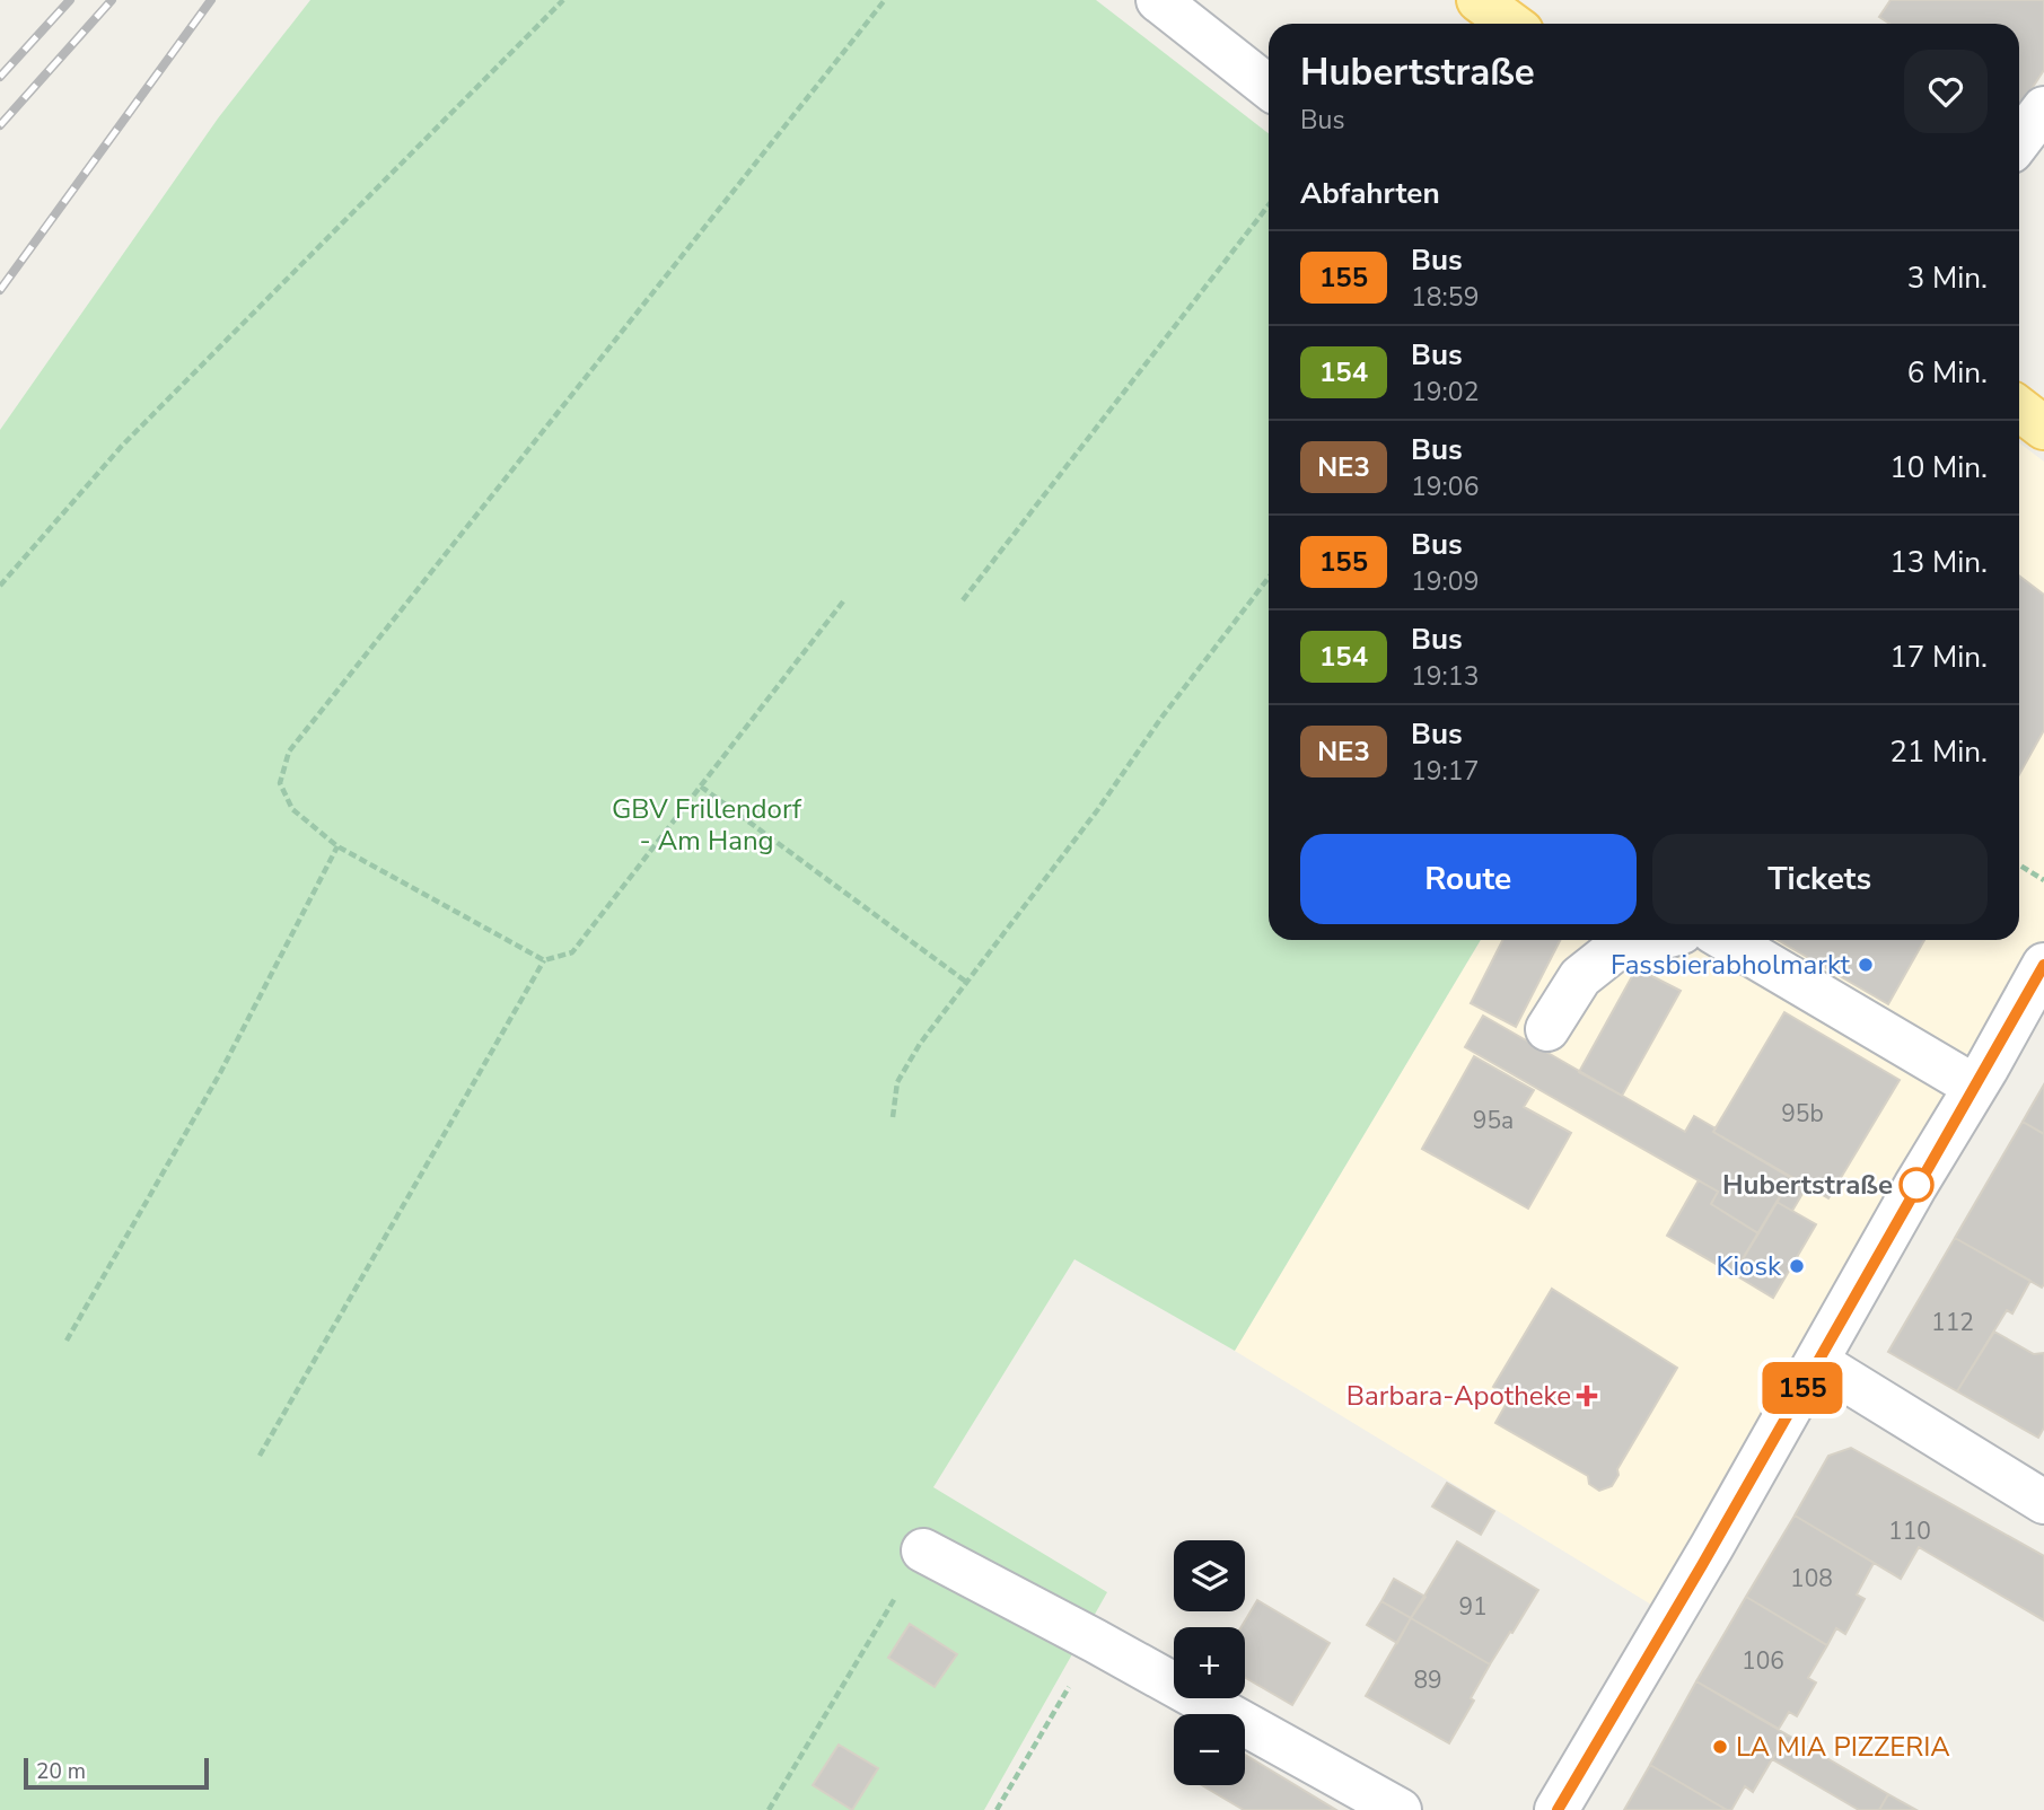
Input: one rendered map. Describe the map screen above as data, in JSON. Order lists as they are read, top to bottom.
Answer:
{
  "parks": ["GBV Frillendorf - Am Hang"],
  "places": {
    "other": [
      "Fassbierabholmarkt",
      "Hubertstraße",
      "Kiosk",
      "LA MIA PIZZERIA"
    ],
    "health": ["Barbara-Apotheke"]
  },
  "lines": ["bus line 155"],
  "house_numbers": [
    "95b",
    "95a",
    "112",
    "110",
    "108",
    "91",
    "106",
    "89"
  ],
  "scale_bar": "20 m",
  "page": {
    "on_map": "155",
    "heading": [
      ["Hubertstraße", "Bus"],
      "Abfahrten"
    ],
    "list": [
      {
        "mark": "155",
        "name": "Bus",
        "note": "18:59",
        "value": "3 Min."
      },
      {
        "mark": "154",
        "name": "Bus",
        "note": "19:02",
        "value": "6 Min."
      },
      {
        "mark": "NE3",
        "name": "Bus",
        "note": "19:06",
        "value": "10 Min."
      },
      {
        "mark": "155",
        "name": "Bus",
        "note": "19:09",
        "value": "13 Min."
      },
      {
        "mark": "154",
        "name": "Bus",
        "note": "19:13",
        "value": "17 Min."
      },
      {
        "mark": "NE3",
        "name": "Bus",
        "note": "19:17",
        "value": "21 Min."
      }
    ],
    "buttons": ["Route", "Tickets"],
    "map_buttons": ["+", "−"],
    "scale": "20 m"
  }
}
